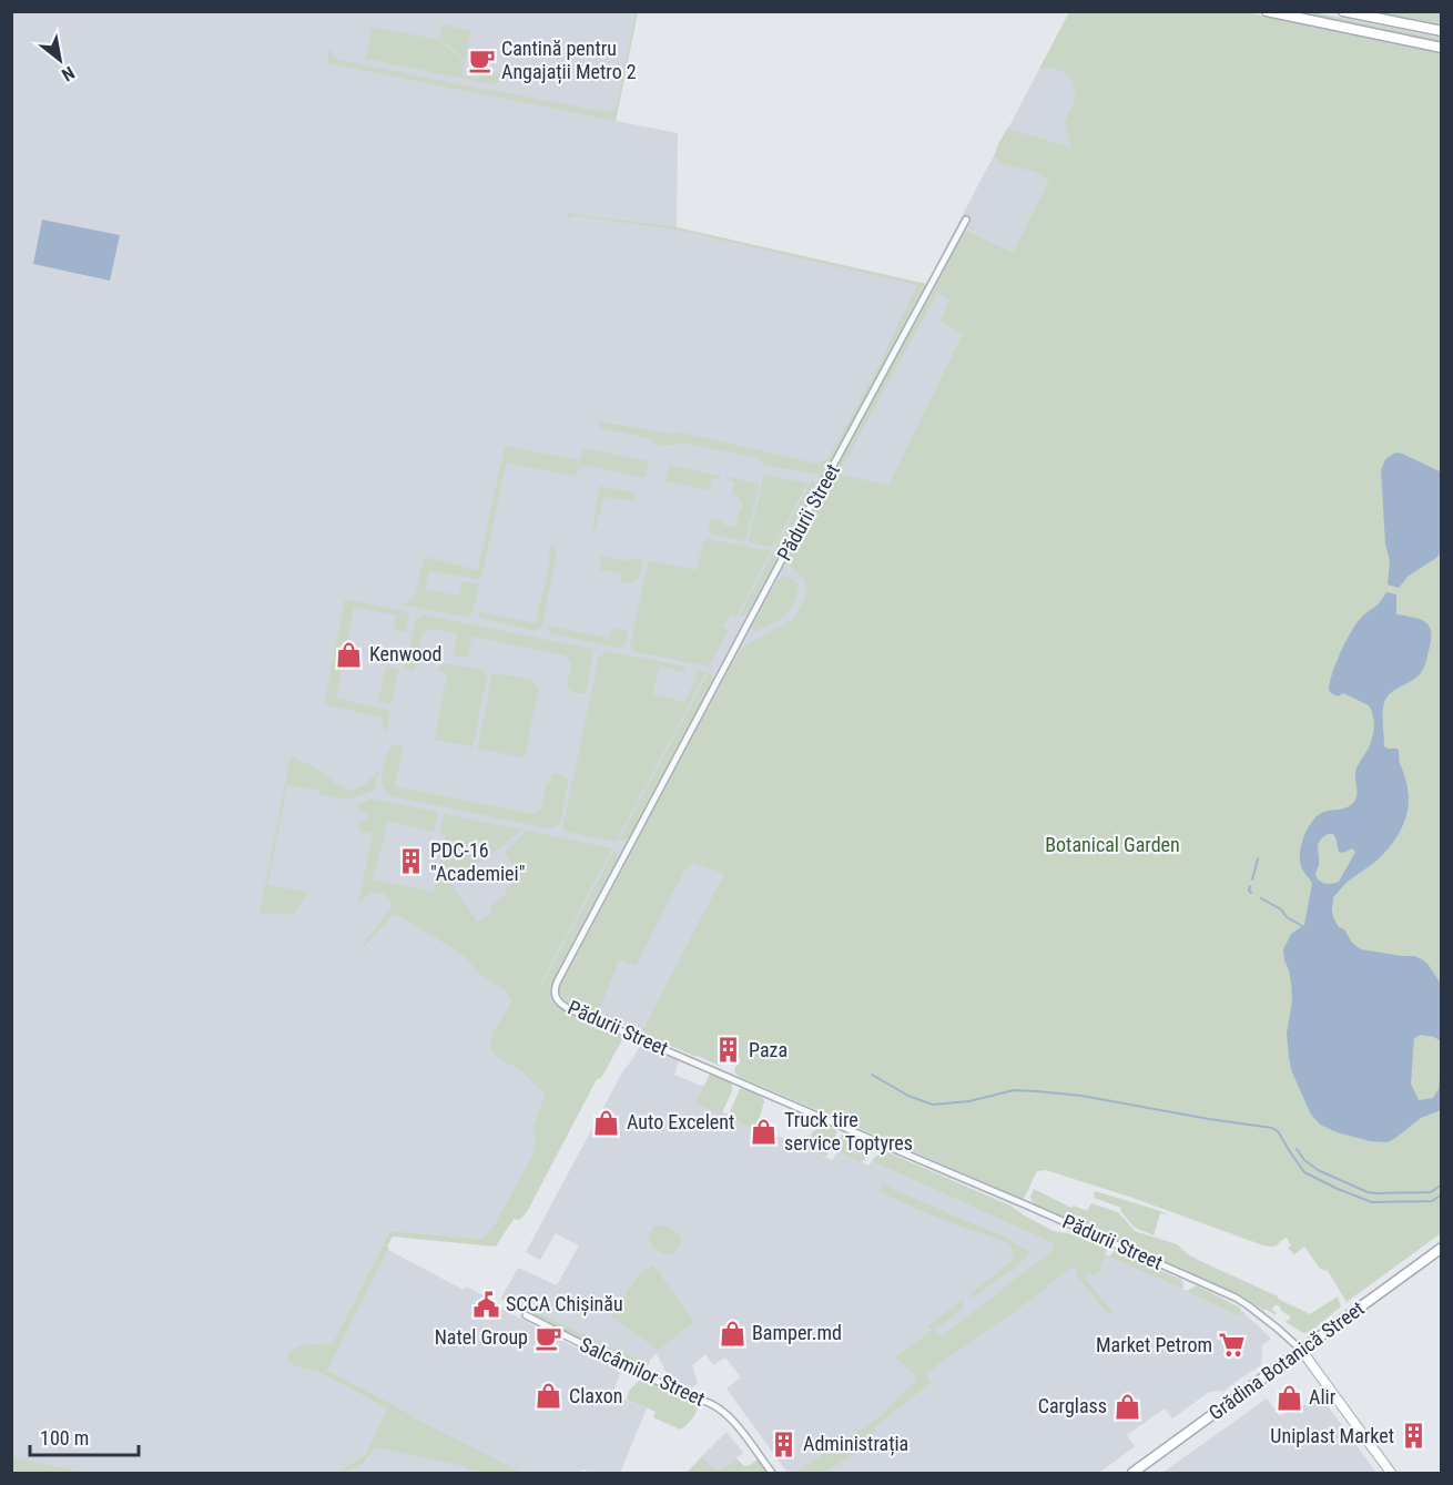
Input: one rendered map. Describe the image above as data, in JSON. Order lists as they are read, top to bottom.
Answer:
{
  "streets": {
    "main road": ["Pădurii Street", "Grădina Botanică Street"],
    "street": ["Salcâmilor Street"]
  },
  "crossings": [
    ["Pădurii Street", "Grădina Botanică Street"]
  ],
  "parks": ["Botanical Garden"],
  "places": {
    "cafe": ["Cantină pentru Angajații Metro 2", "Natel Group"],
    "shop": [
      "Kenwood",
      "Auto Excelent",
      "Truck tire service Toptyres",
      "Bamper.md",
      "Claxon",
      "Alir",
      "Carglass"
    ],
    "building": [
      "PDC-16 \"Academiei\"",
      "Paza",
      "Uniplast Market",
      "Administrația"
    ],
    "public building": ["SCCA Chișinău"],
    "supermarket": ["Market Petrom"]
  },
  "scale_bar": "100 m",
  "north": "bottom right"
}
